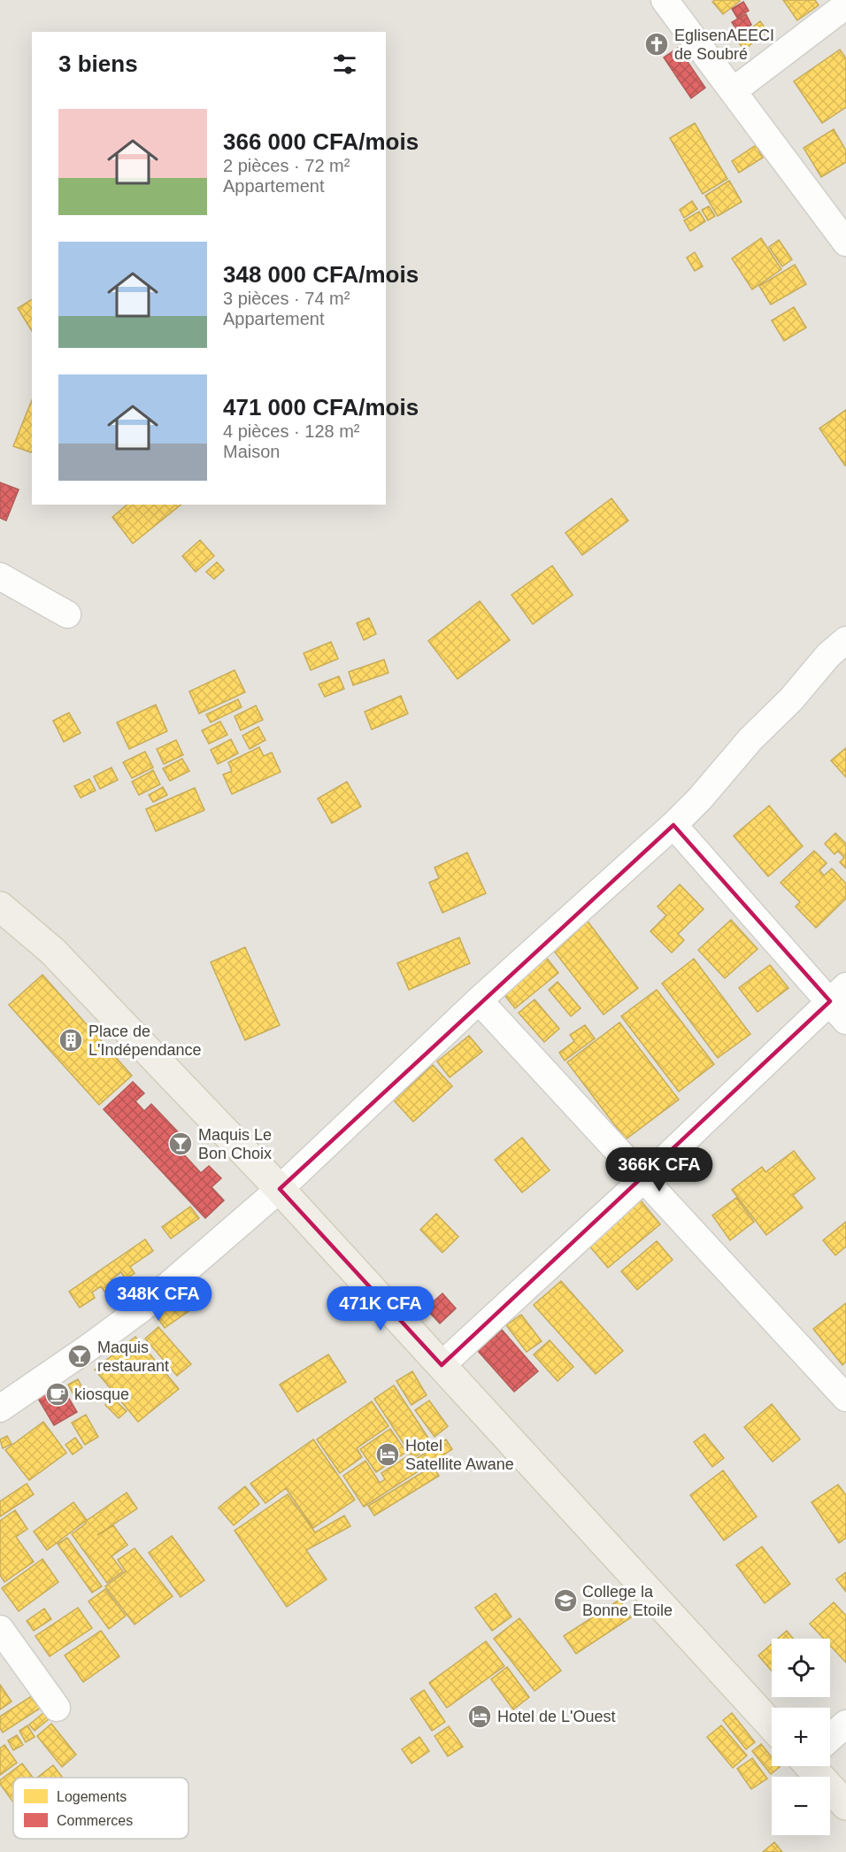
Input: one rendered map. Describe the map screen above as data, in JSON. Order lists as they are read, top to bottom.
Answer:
{
  "places": {
    "church": ["EglisenAEECI de Soubré"],
    "building": ["Place de L'Indépendance"],
    "bar": ["Maquis Le Bon Choix", "Maquis restaurant"],
    "cafe": ["kiosque"],
    "hotel": ["Hotel Satellite Awane", "Hotel de L'Ouest"],
    "school or university": ["College la Bonne Etoile"]
  },
  "legend": ["Logements", "Commerces"],
  "page": {
    "heading": "3 biens",
    "list": [
      {
        "name": "366 000 CFA/mois",
        "note": "2 pièces · 72 m² · Appartement"
      },
      {
        "name": "348 000 CFA/mois",
        "note": "3 pièces · 74 m² · Appartement"
      },
      {
        "name": "471 000 CFA/mois",
        "note": "4 pièces · 128 m² · Maison"
      }
    ],
    "price": ["366K CFA", "348K CFA", "471K CFA"],
    "map_buttons": ["+", "−"]
  }
}
